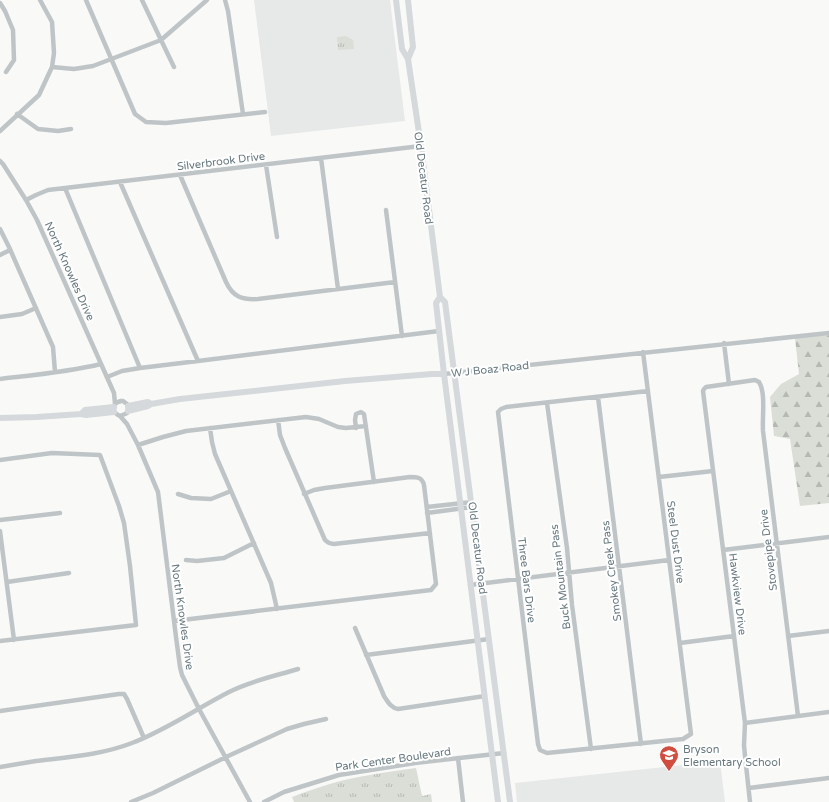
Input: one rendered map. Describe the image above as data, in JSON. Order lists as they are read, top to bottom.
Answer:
{
  "streets": {
    "main road": ["Old Decatur Road", "W J Boaz Road"],
    "street": [
      "Silverbrook Drive",
      "North Knowles Drive",
      "Steel Dust Drive",
      "Stovepipe Drive",
      "Smokey Creek Pass",
      "Buck Mountain Pass",
      "Three Bars Drive",
      "Hawkview Drive",
      "Park Center Boulevard"
    ]
  },
  "crossings": [
    ["Silverbrook Drive", "Old Decatur Road"],
    ["Silverbrook Drive", "North Knowles Drive"],
    ["Old Decatur Road", "W J Boaz Road"],
    ["Old Decatur Road", "Park Center Boulevard"],
    ["North Knowles Drive", "W J Boaz Road"],
    ["W J Boaz Road", "Steel Dust Drive"],
    ["Steel Dust Drive", "Smokey Creek Pass"],
    ["Stovepipe Drive", "Hawkview Drive"],
    ["Buck Mountain Pass", "Three Bars Drive"]
  ],
  "places": {
    "school or university": ["Bryson Elementary School"]
  }
}
